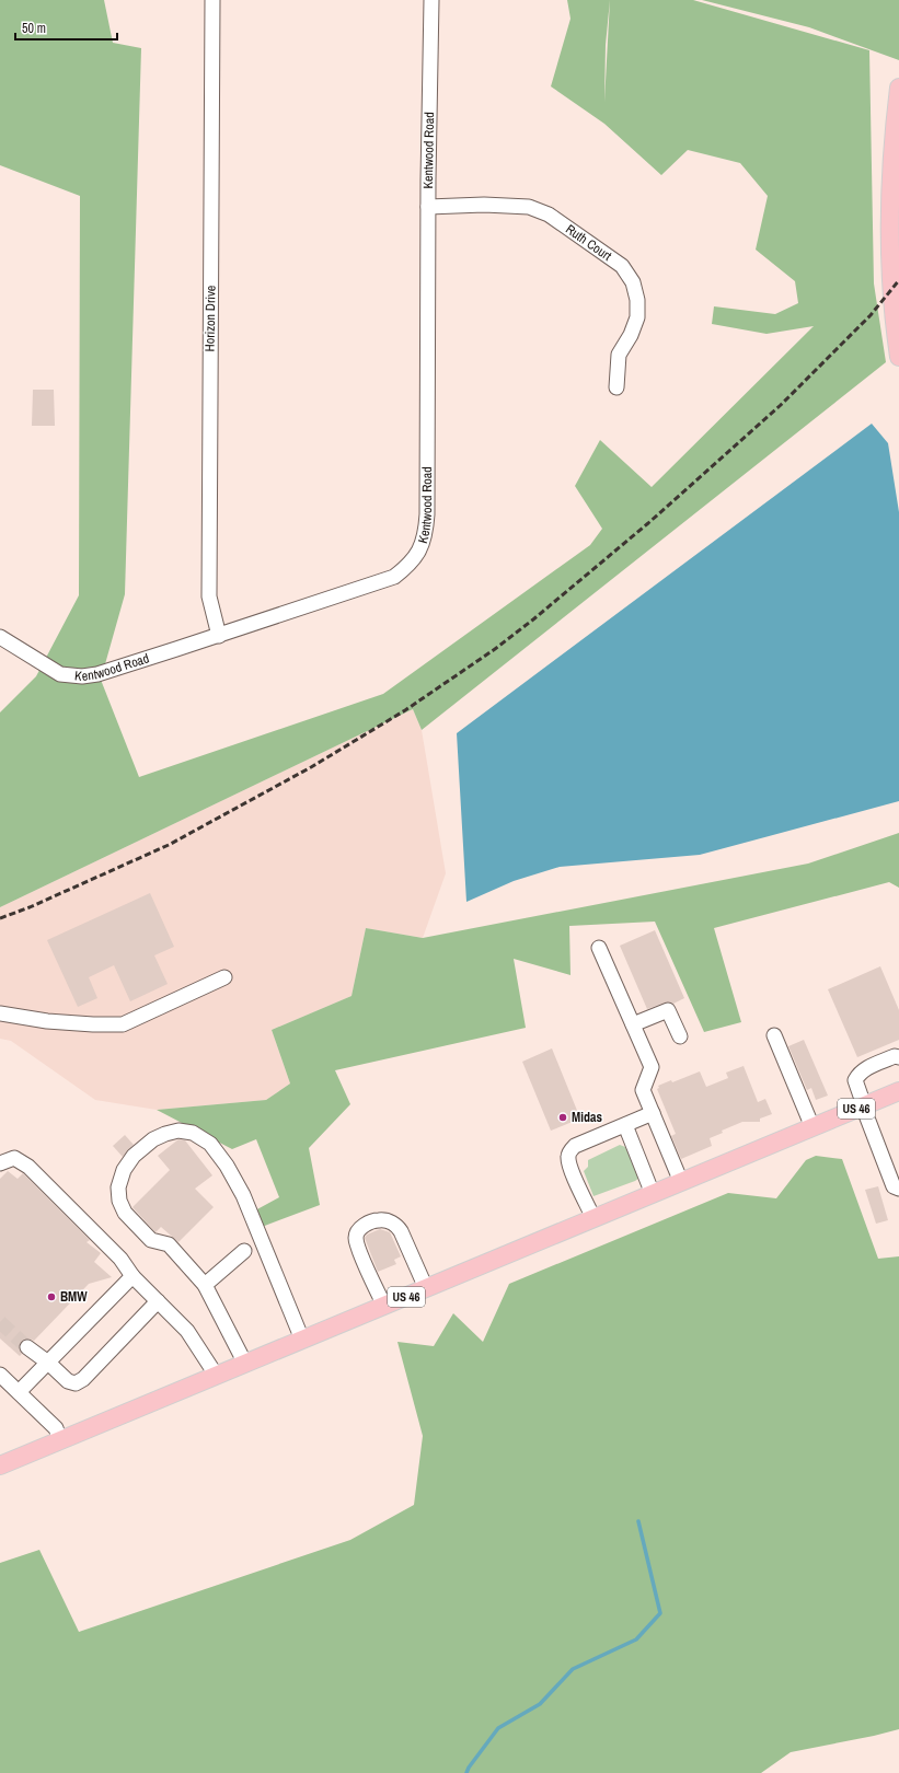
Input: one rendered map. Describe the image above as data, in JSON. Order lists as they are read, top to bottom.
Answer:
{
  "streets": {
    "main road": ["US 46"],
    "street": ["Kentwood Road", "Ruth Court", "Horizon Drive"]
  },
  "crossings": [
    ["Kentwood Road", "Ruth Court"],
    ["Kentwood Road", "Horizon Drive"]
  ],
  "places": ["Midas", "BMW"],
  "scale_bar": "50 m"
}
